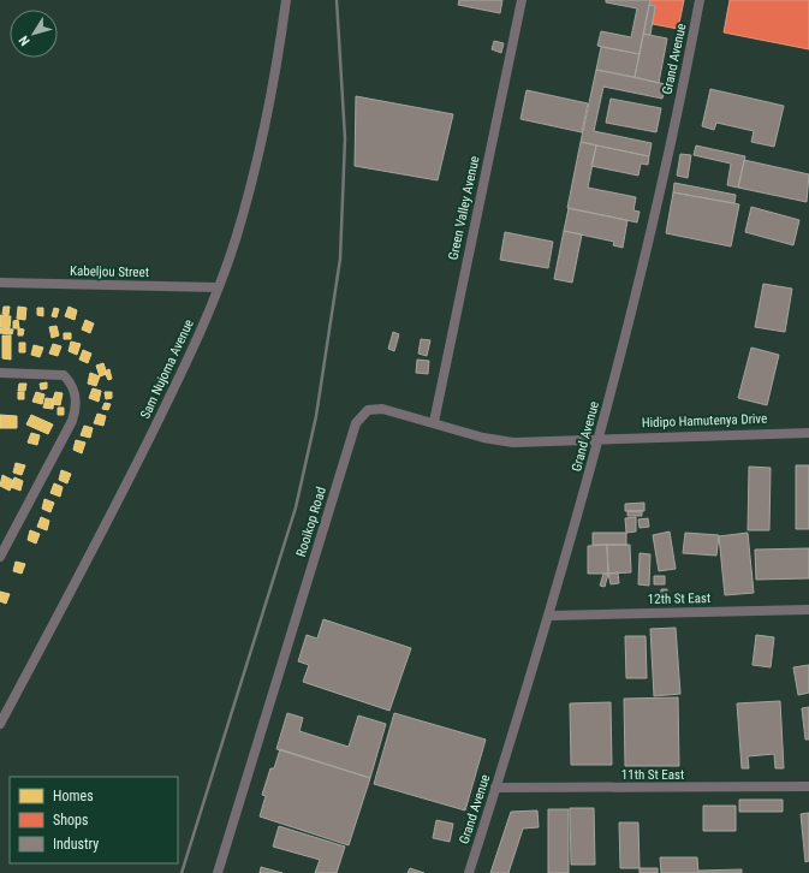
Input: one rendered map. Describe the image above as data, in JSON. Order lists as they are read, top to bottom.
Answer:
{
  "streets": {
    "street": [
      "Grand Avenue",
      "Green Valley Avenue",
      "Kabeljou Street",
      "Sam Nujoma Avenue",
      "Hidipo Hamutenya Drive",
      "Rooikop Road",
      "12th St East",
      "11th St East"
    ]
  },
  "crossings": [
    ["Grand Avenue", "Hidipo Hamutenya Drive"],
    ["Grand Avenue", "Rooikop Road"],
    ["Grand Avenue", "12th St East"],
    ["Grand Avenue", "11th St East"],
    ["Green Valley Avenue", "Rooikop Road"],
    ["Kabeljou Street", "Sam Nujoma Avenue"],
    ["Hidipo Hamutenya Drive", "Rooikop Road"]
  ],
  "legend": ["Homes", "Shops", "Industry"],
  "north": "bottom left"
}
